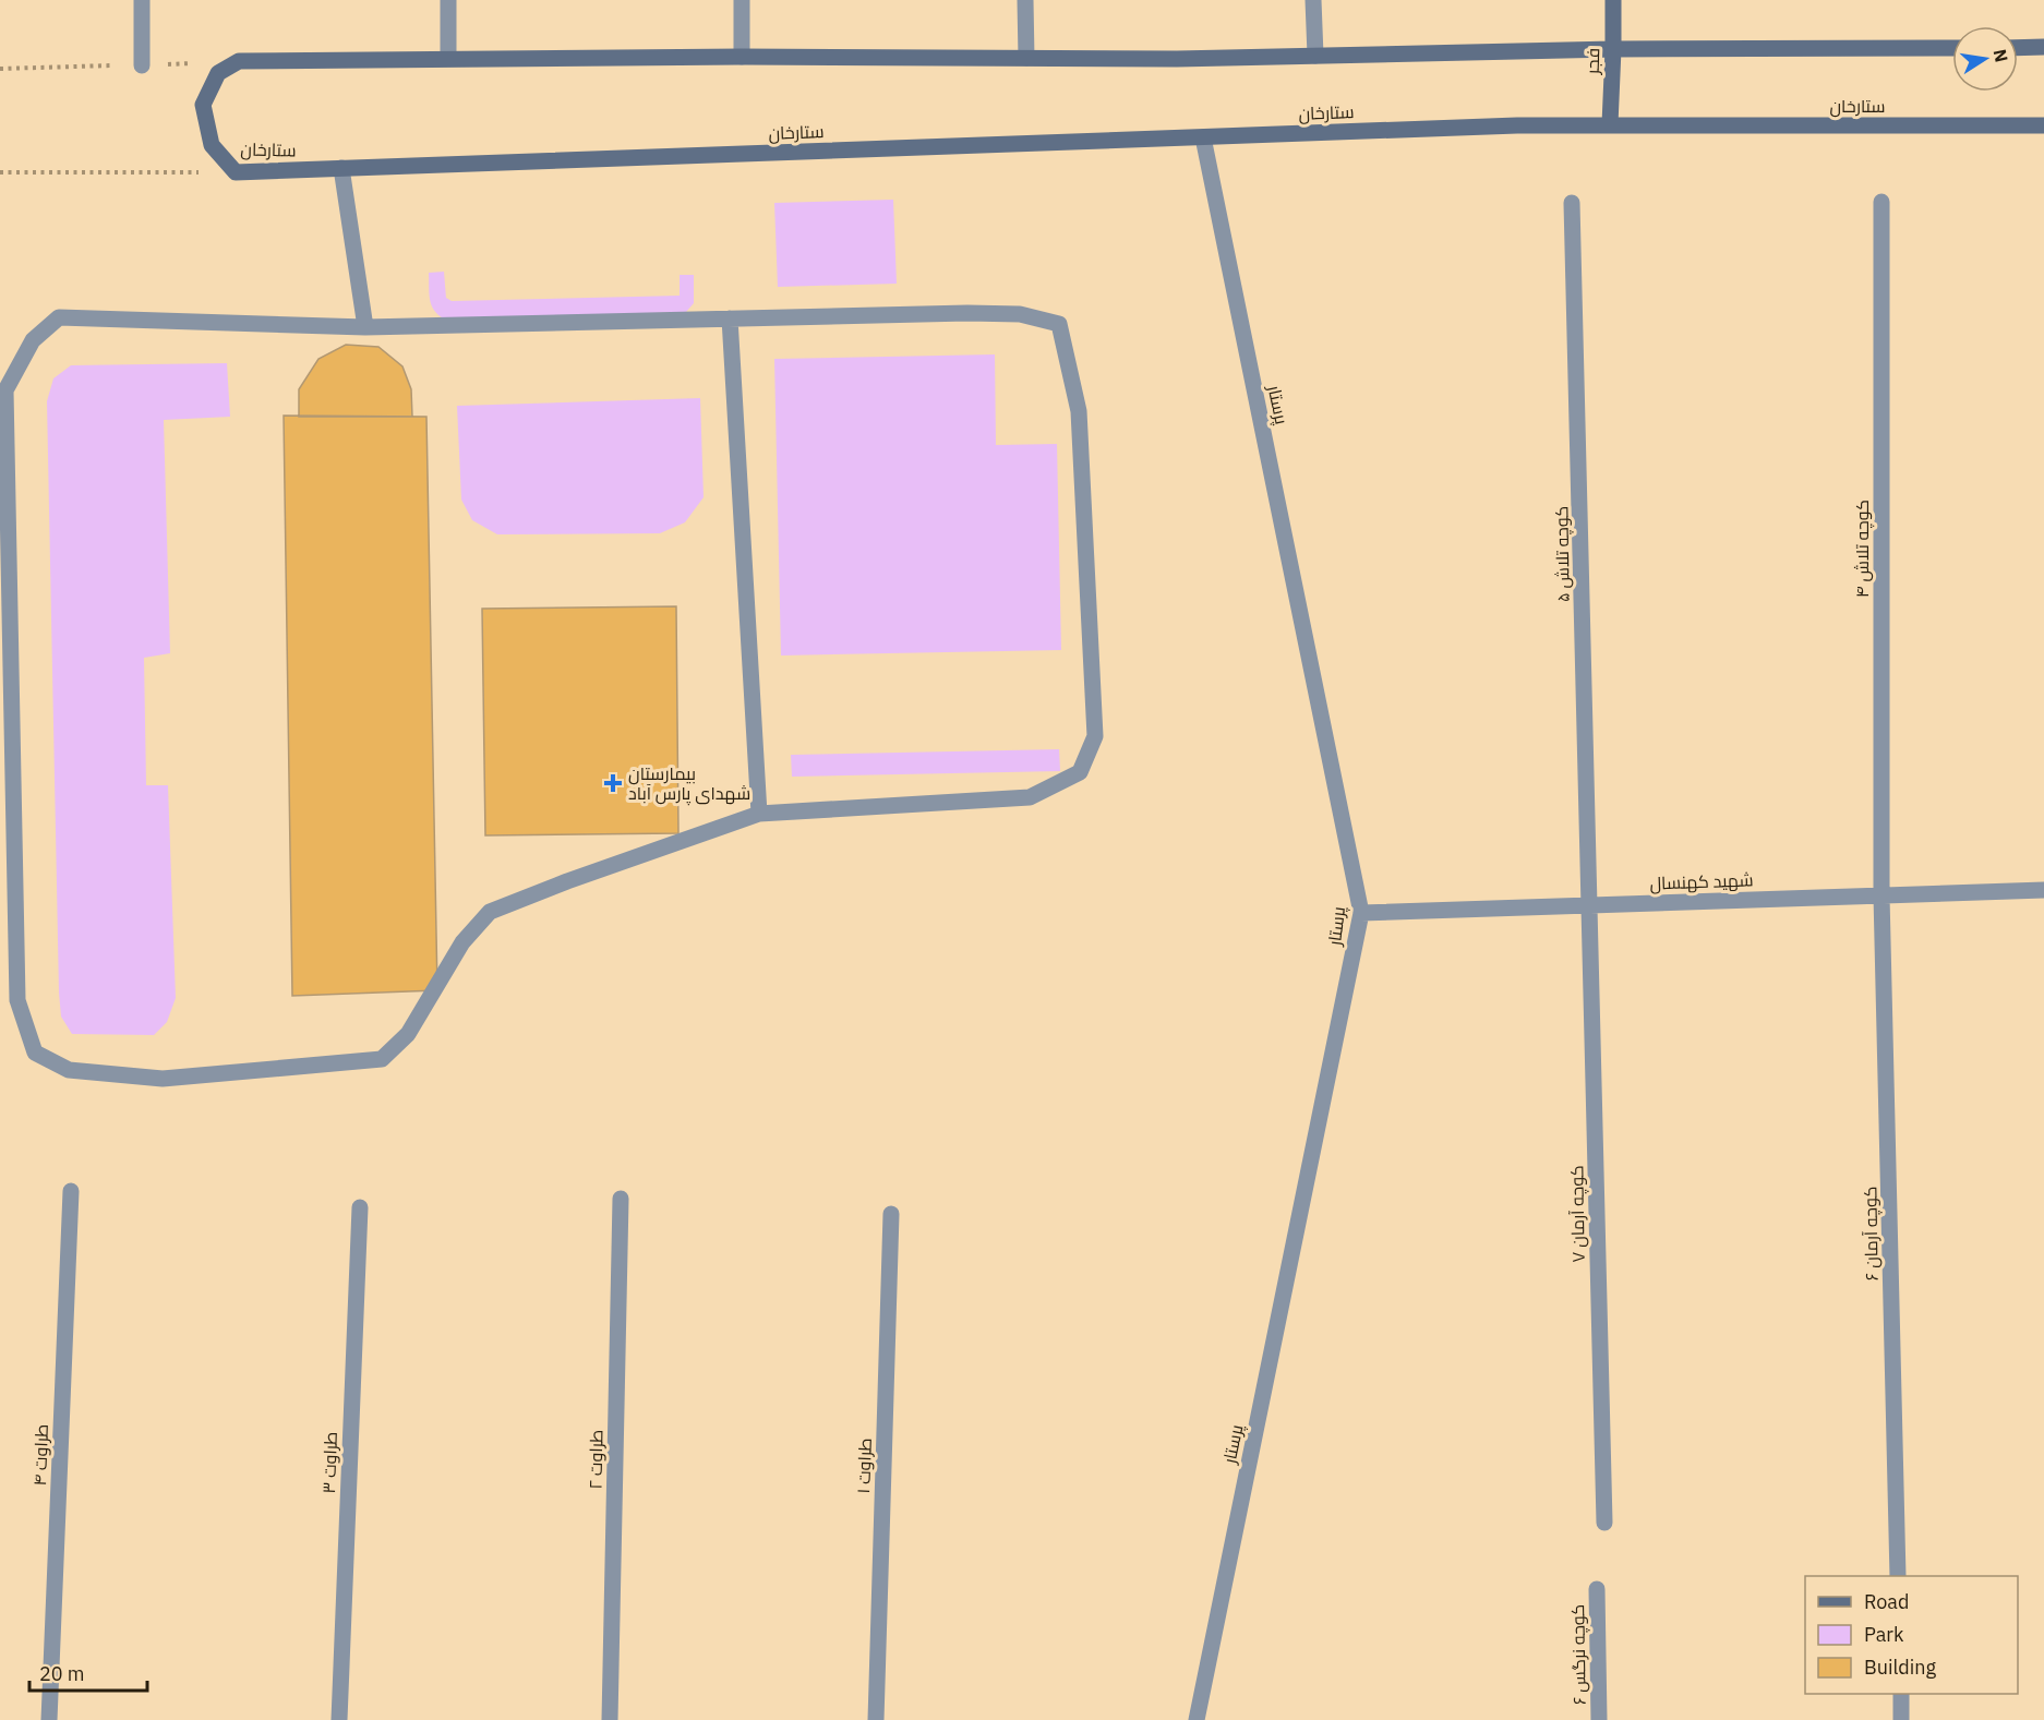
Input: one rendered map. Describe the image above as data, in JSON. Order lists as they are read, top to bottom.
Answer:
{
  "streets": {
    "main road": ["فجر", "ستارخان"],
    "street": [
      "پرستار",
      "کوچه تلاش ۴",
      "کوچه تلاش ۵",
      "شهید کهنسال",
      "کوچه آرمان ۷",
      "کوچه آرمان ۶",
      "طراوت ۴",
      "طراوت ۲",
      "طراوت ۳",
      "طراوت ۱",
      "کوچه نرگس ۶"
    ]
  },
  "crossings": [
    ["فجر", "ستارخان"],
    ["ستارخان", "پرستار"],
    ["پرستار", "شهید کهنسال"],
    ["کوچه تلاش ۴", "شهید کهنسال"],
    ["کوچه تلاش ۴", "کوچه آرمان ۶"],
    ["کوچه تلاش ۵", "شهید کهنسال"],
    ["کوچه تلاش ۵", "کوچه آرمان ۷"],
    ["شهید کهنسال", "کوچه آرمان ۷"],
    ["شهید کهنسال", "کوچه آرمان ۶"]
  ],
  "places": {
    "health": ["بیمارستان شهدای پارس آباد"]
  },
  "legend": ["Road", "Park", "Building"],
  "scale_bar": "20 m",
  "north": "right"
}
